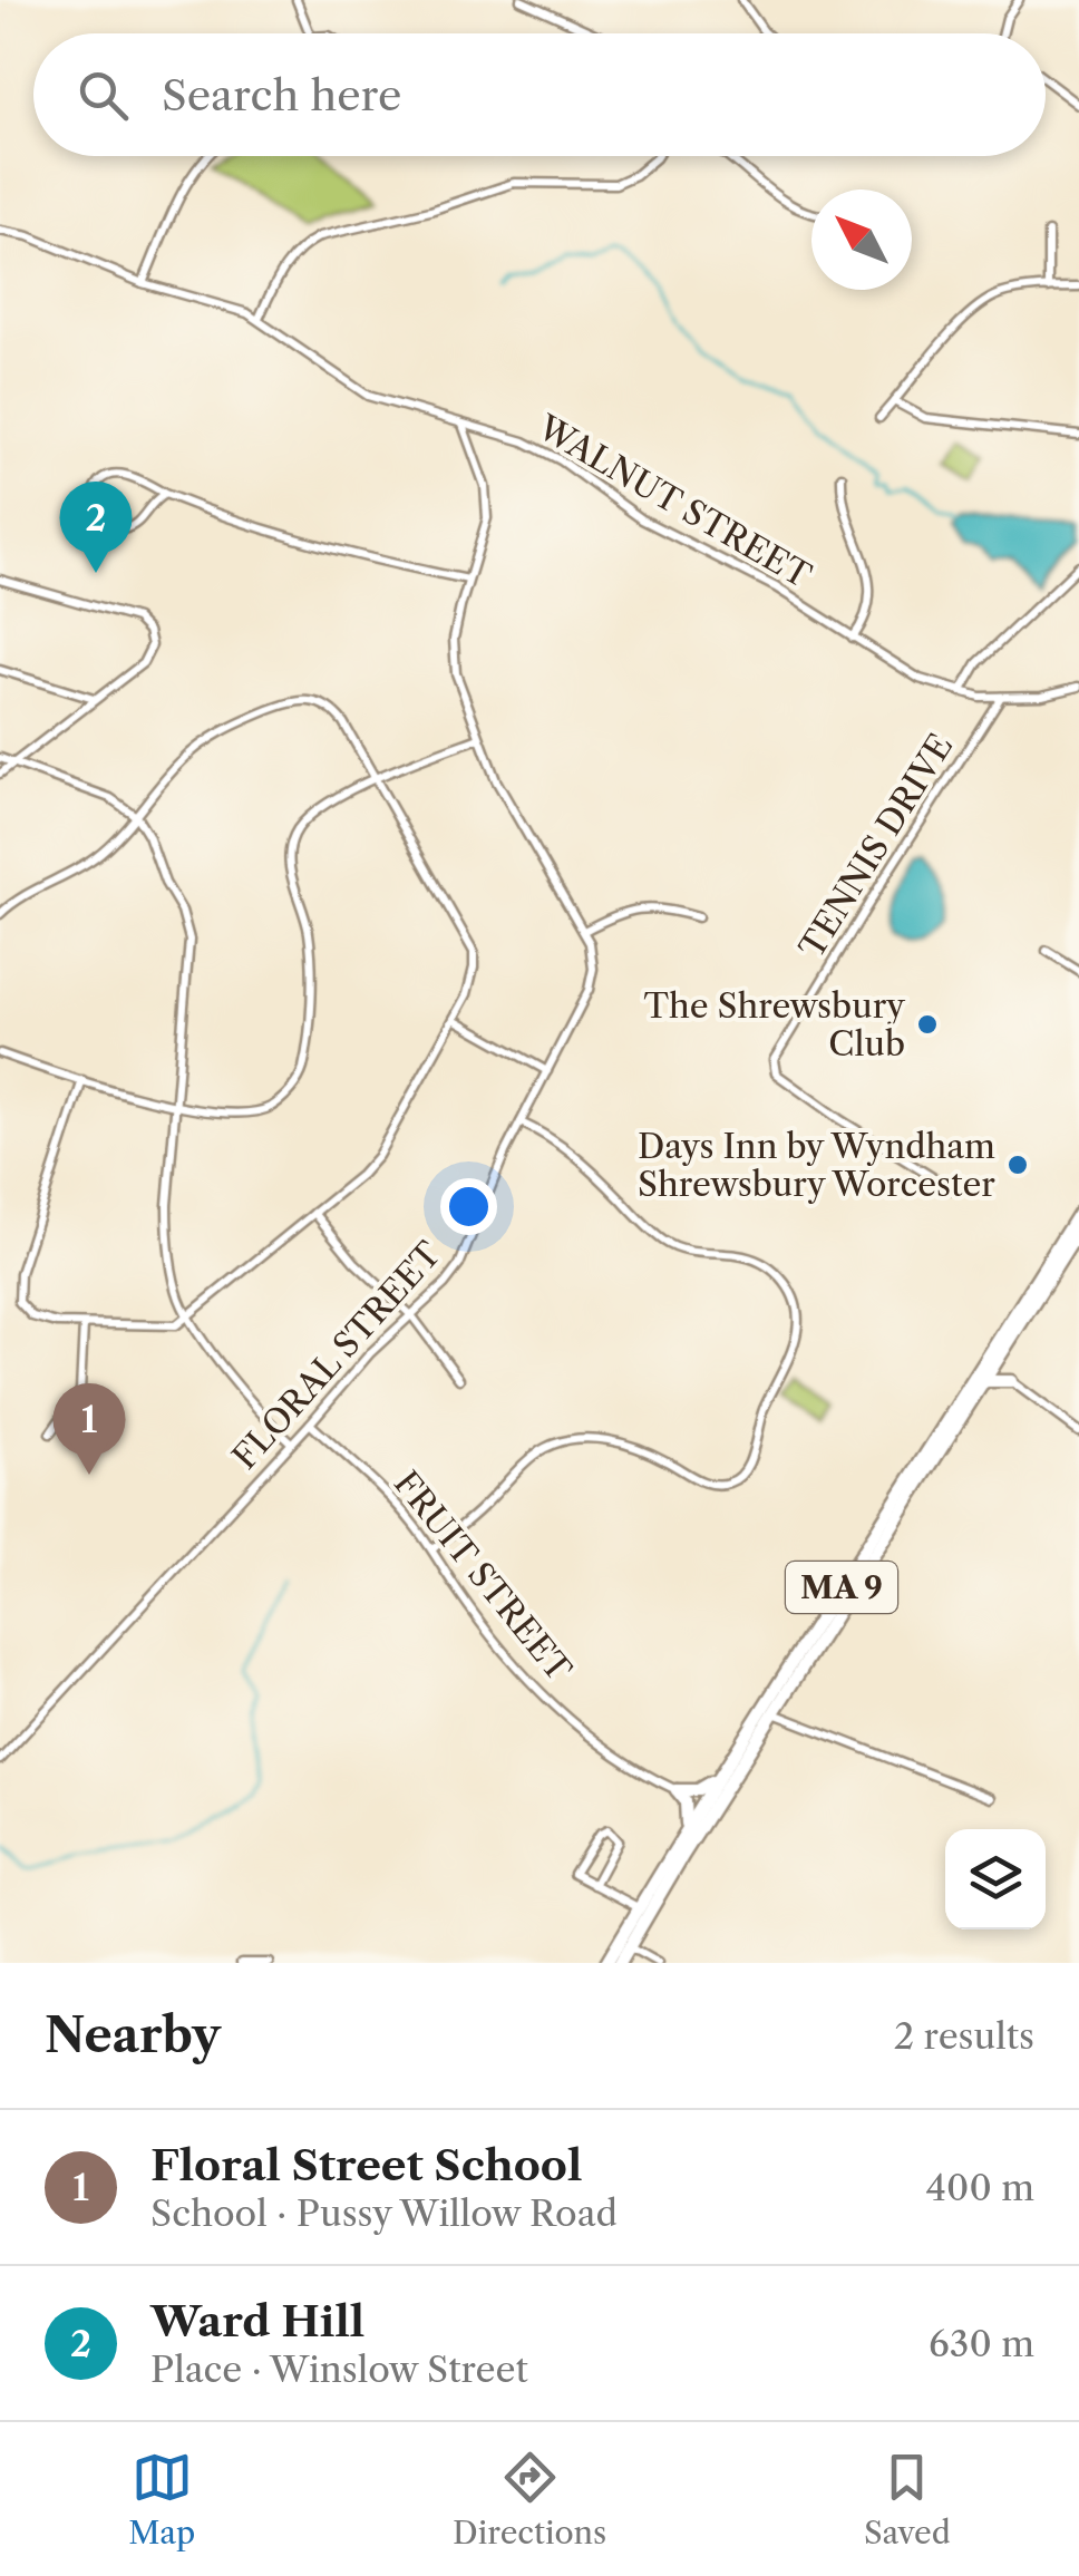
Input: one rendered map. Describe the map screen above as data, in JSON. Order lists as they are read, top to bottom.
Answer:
{
  "streets": {
    "highway": ["MA 9"],
    "street": [
      "WALNUT STREET",
      "TENNIS DRIVE",
      "FLORAL STREET",
      "FRUIT STREET"
    ]
  },
  "crossings": [
    ["WALNUT STREET", "TENNIS DRIVE"],
    ["WALNUT STREET", "FLORAL STREET"],
    ["FLORAL STREET", "FRUIT STREET"]
  ],
  "places": ["The Shrewsbury Club", "Days Inn by Wyndham Shrewsbury Worcester"],
  "north": "top left",
  "page": {
    "search": "Search here",
    "pins": ["2", "1"],
    "heading": ["Nearby", "2 results"],
    "list": [
      {
        "mark": "1",
        "name": "Floral Street School",
        "note": "School · Pussy Willow Road",
        "value": "400 m"
      },
      {
        "mark": "2",
        "name": "Ward Hill",
        "note": "Place · Winslow Street",
        "value": "630 m"
      }
    ],
    "nav": ["Map", "Directions", "Saved"]
  }
}
